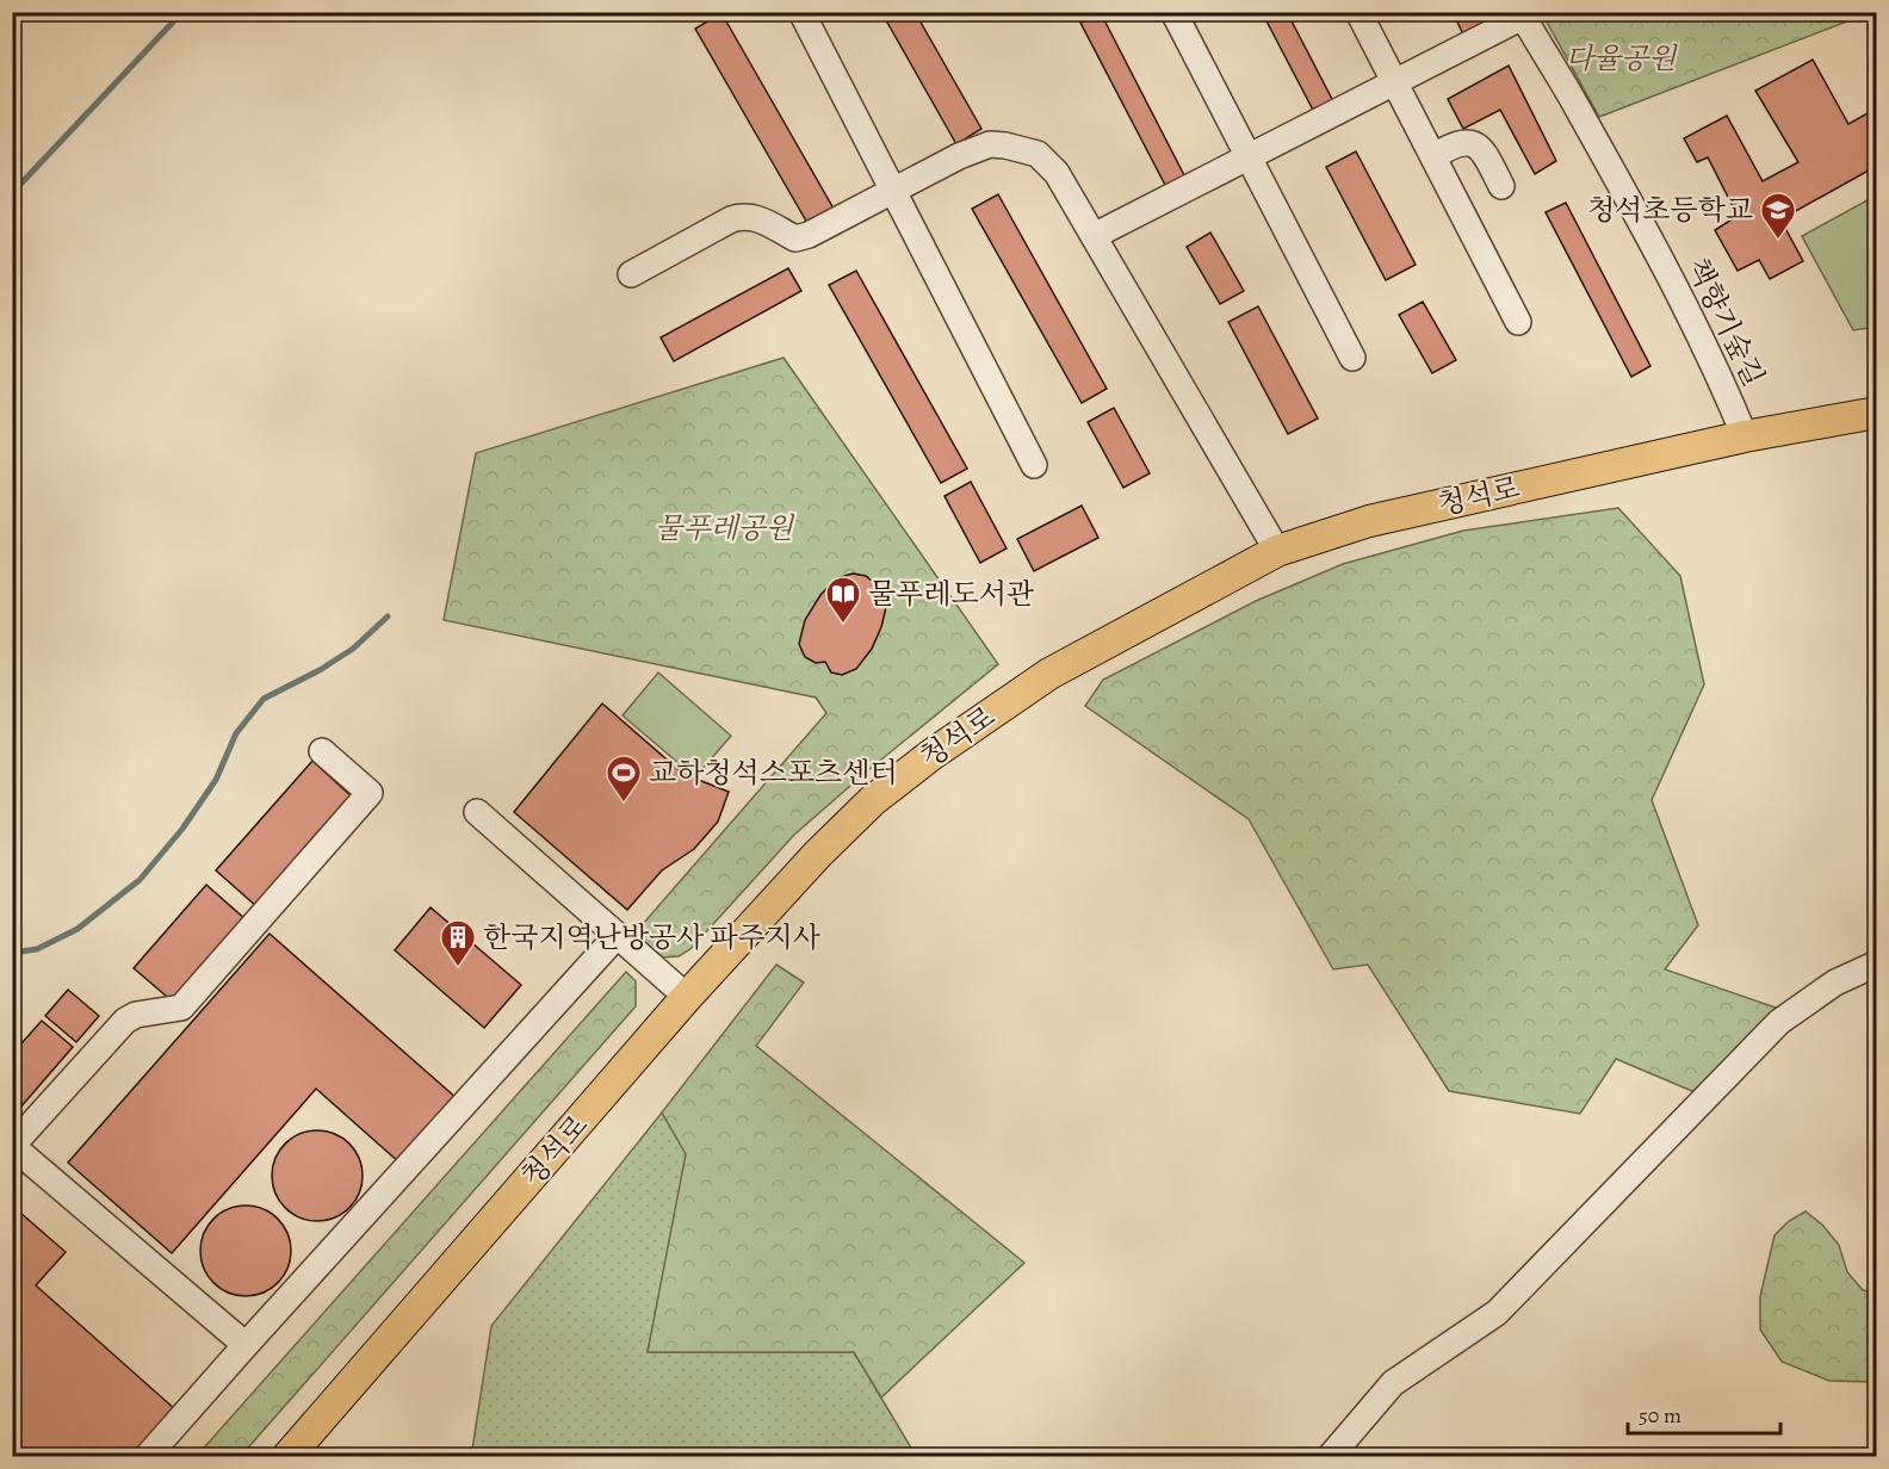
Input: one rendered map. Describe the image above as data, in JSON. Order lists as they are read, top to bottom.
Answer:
{
  "streets": {
    "main road": ["청석로"],
    "street": ["책향기숲길"]
  },
  "crossings": [
    ["책향기숲길", "청석로"]
  ],
  "parks": ["다율공원", "물푸레공원"],
  "places": {
    "school or university": ["청석초등학교"],
    "library": ["물푸레도서관"],
    "sports": ["교하청석스포츠센터"],
    "building": ["한국지역난방공사 파주지사"]
  },
  "scale_bar": "50 m"
}
